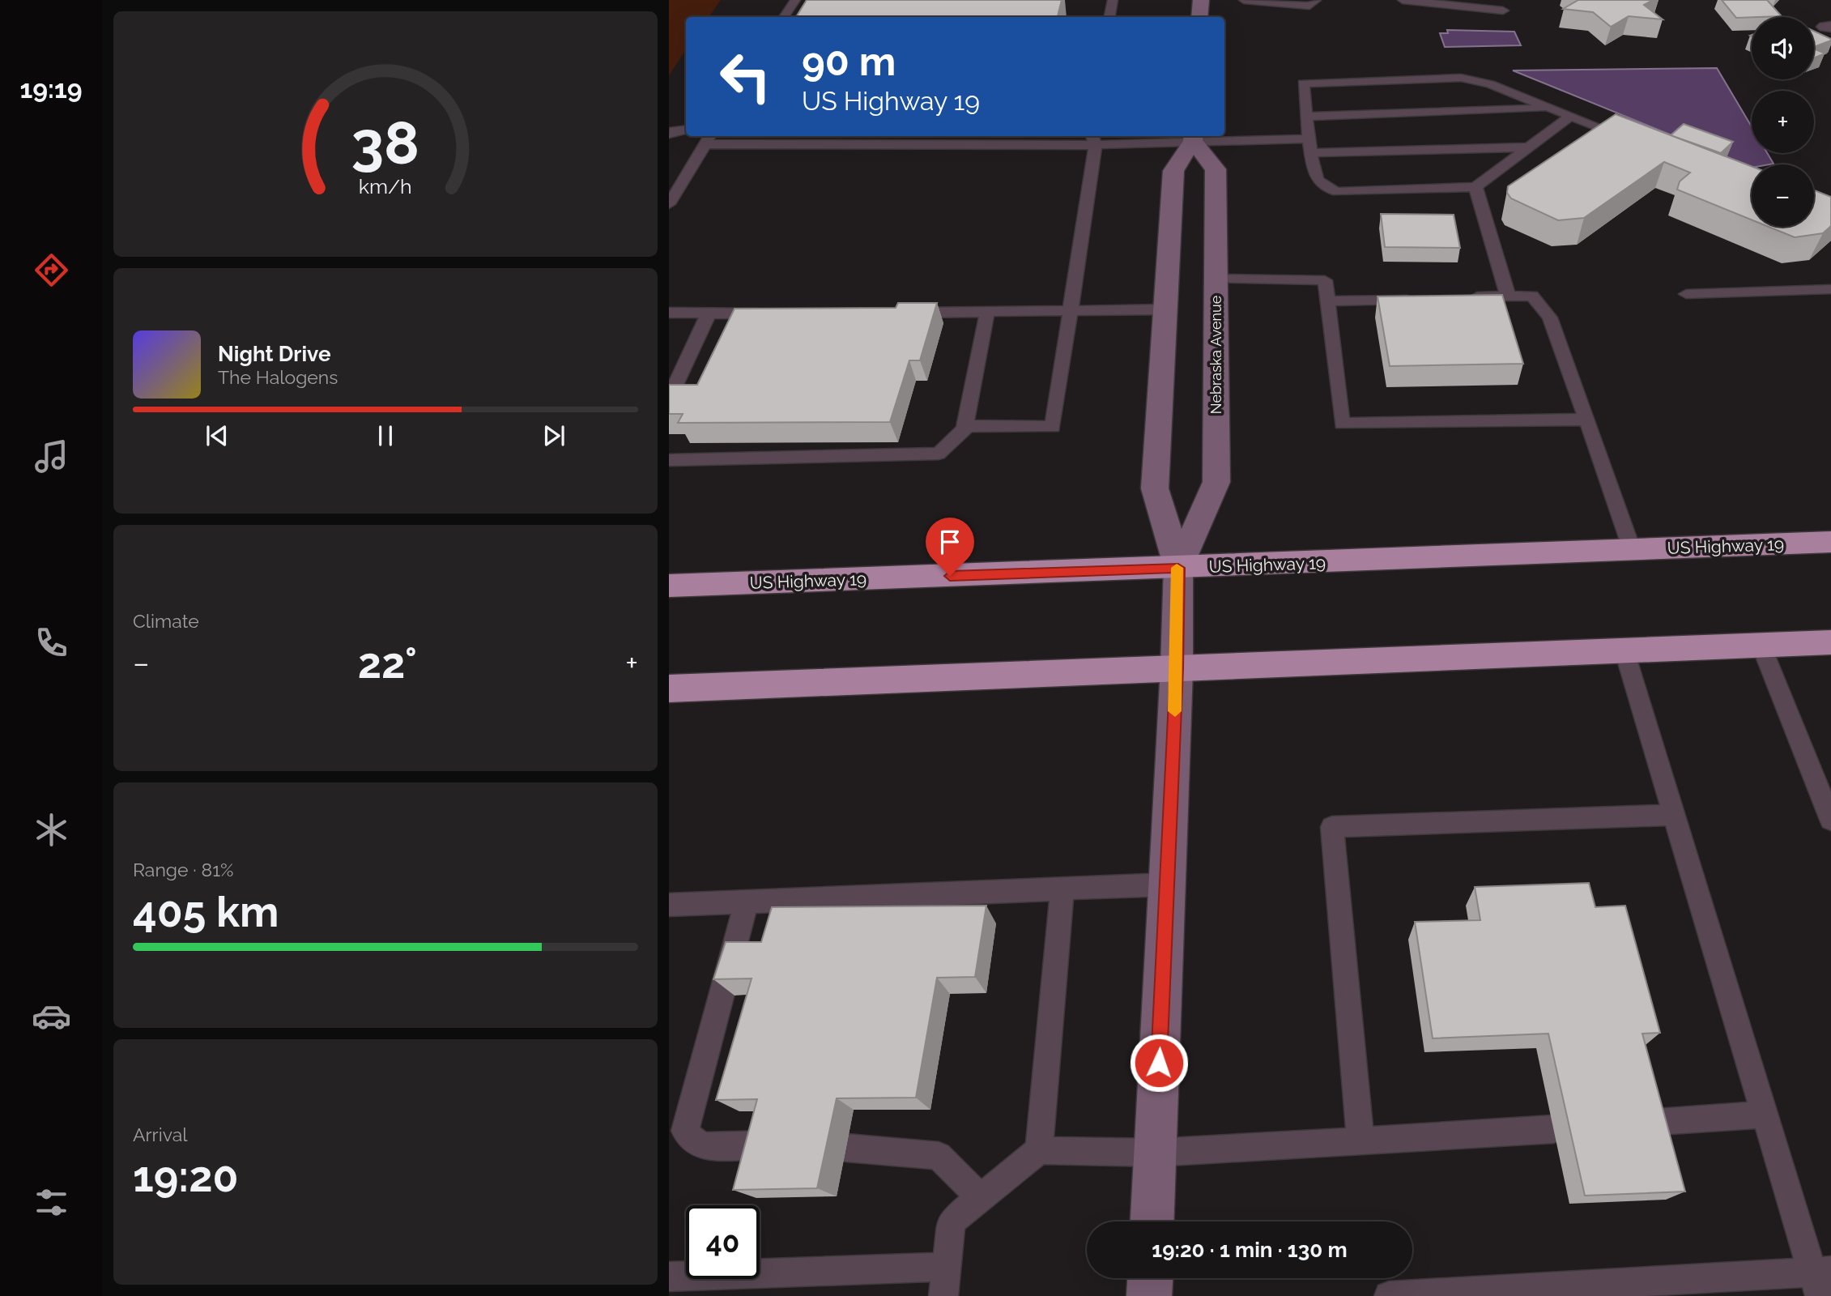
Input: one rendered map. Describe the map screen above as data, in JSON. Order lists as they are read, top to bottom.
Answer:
{
  "streets": {
    "highway": ["US Highway 19"],
    "main road": ["Nebraska Avenue"]
  },
  "crossings": [
    ["Nebraska Avenue", "US Highway 19"]
  ],
  "page": {
    "tabs": "19:19",
    "map_buttons": ["+", "−"],
    "turn": ["90 m", "US Highway 19"],
    "song": ["Night Drive", "The Halogens"],
    "tile": [
      "Climate",
      ["Range · 81%", "405 km"],
      ["Arrival", "19:20"]
    ],
    "heat": ["−", "22°", "+"],
    "limit": "40",
    "trip": "19:20 · 1 min · 130 m",
    "gauge": ["38", "km/h"]
  }
}
